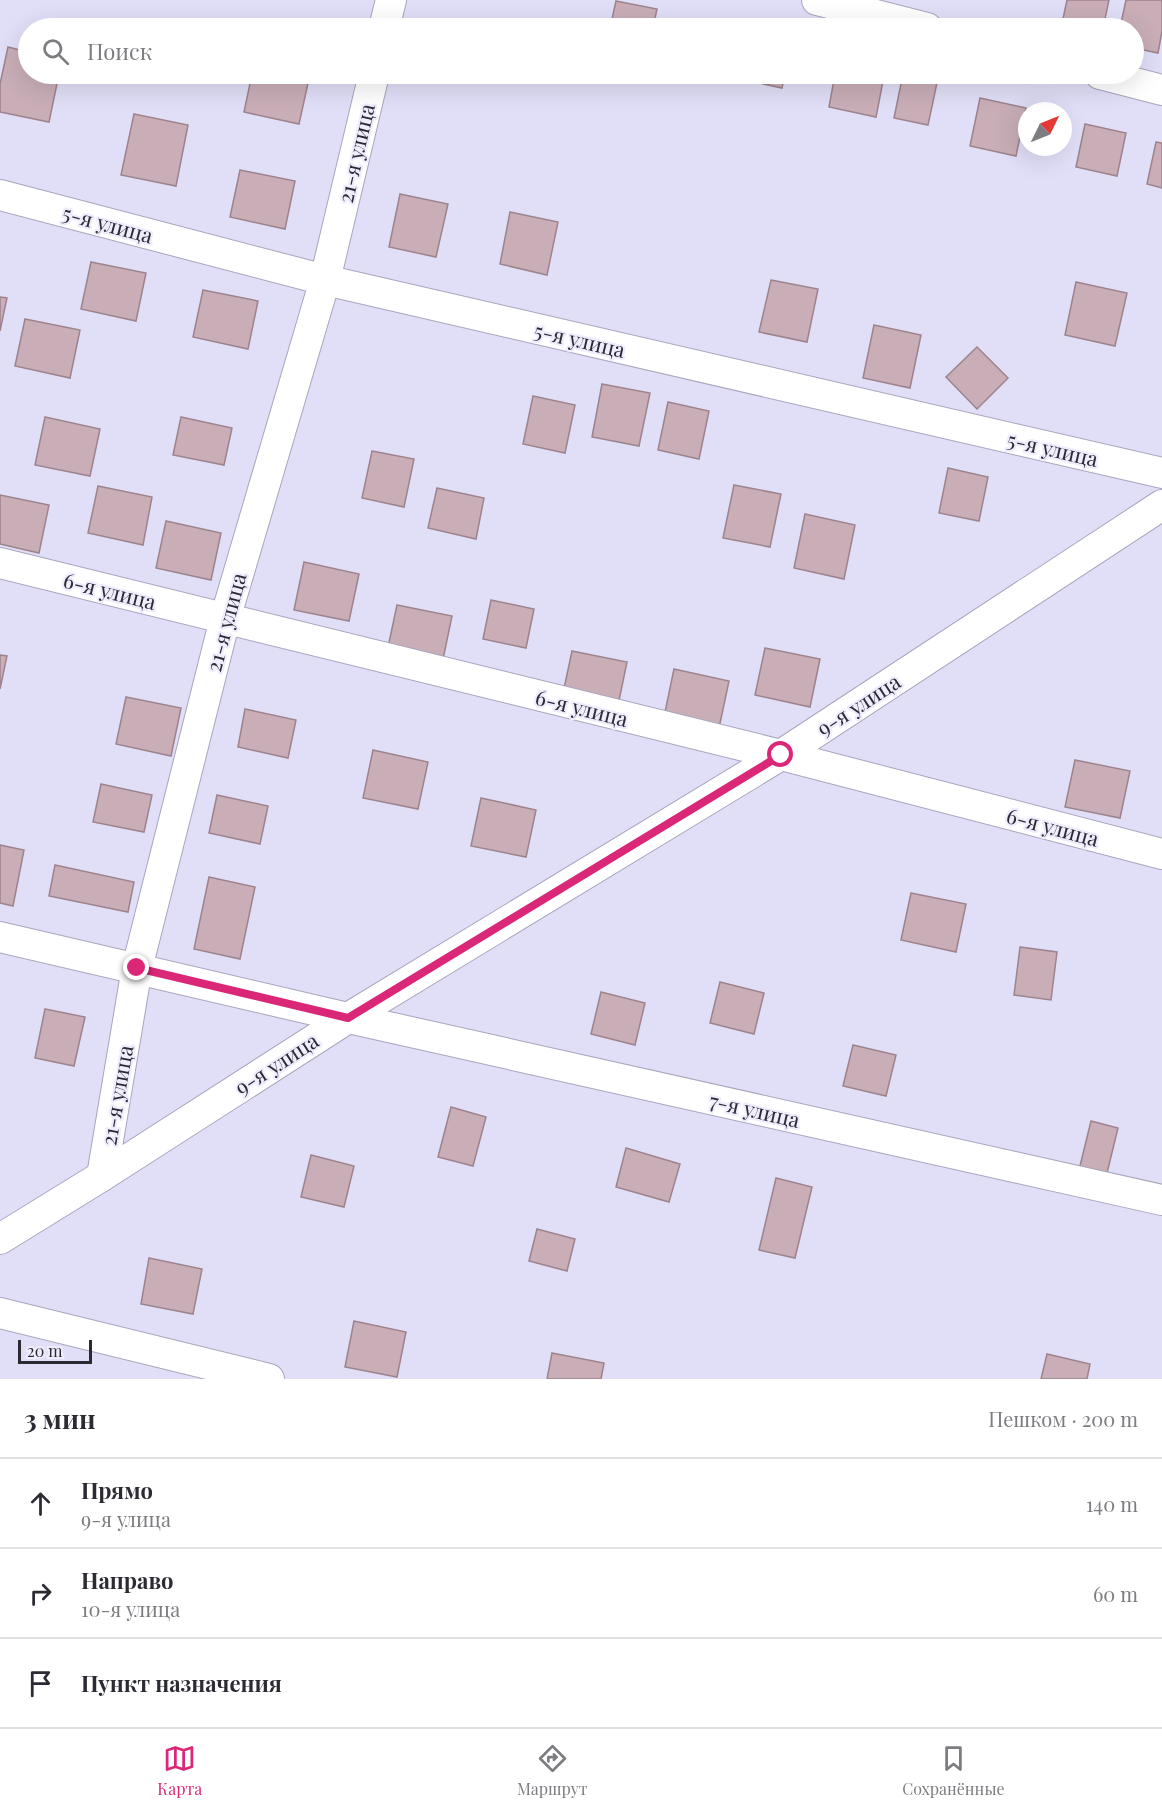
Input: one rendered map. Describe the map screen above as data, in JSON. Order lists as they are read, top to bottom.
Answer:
{
  "streets": {
    "street": [
      "21-я улица",
      "5-я улица",
      "6-я улица",
      "9-я улица",
      "7-я улица"
    ]
  },
  "crossings": [
    ["21-я улица", "5-я улица"],
    ["21-я улица", "6-я улица"],
    ["21-я улица", "9-я улица"],
    ["21-я улица", "7-я улица"],
    ["6-я улица", "9-я улица"],
    ["9-я улица", "7-я улица"]
  ],
  "scale_bar": "20 m",
  "north": "top right",
  "page": {
    "search": "Поиск",
    "scale": "20 m",
    "heading": ["3 мин", "Пешком · 200 m"],
    "list": [
      ["Прямо", "9-я улица", "140 m"],
      ["Направо", "10-я улица", "60 m"],
      "Пункт назначения"
    ],
    "nav": ["Карта", "Маршрут", "Сохранённые"]
  }
}
